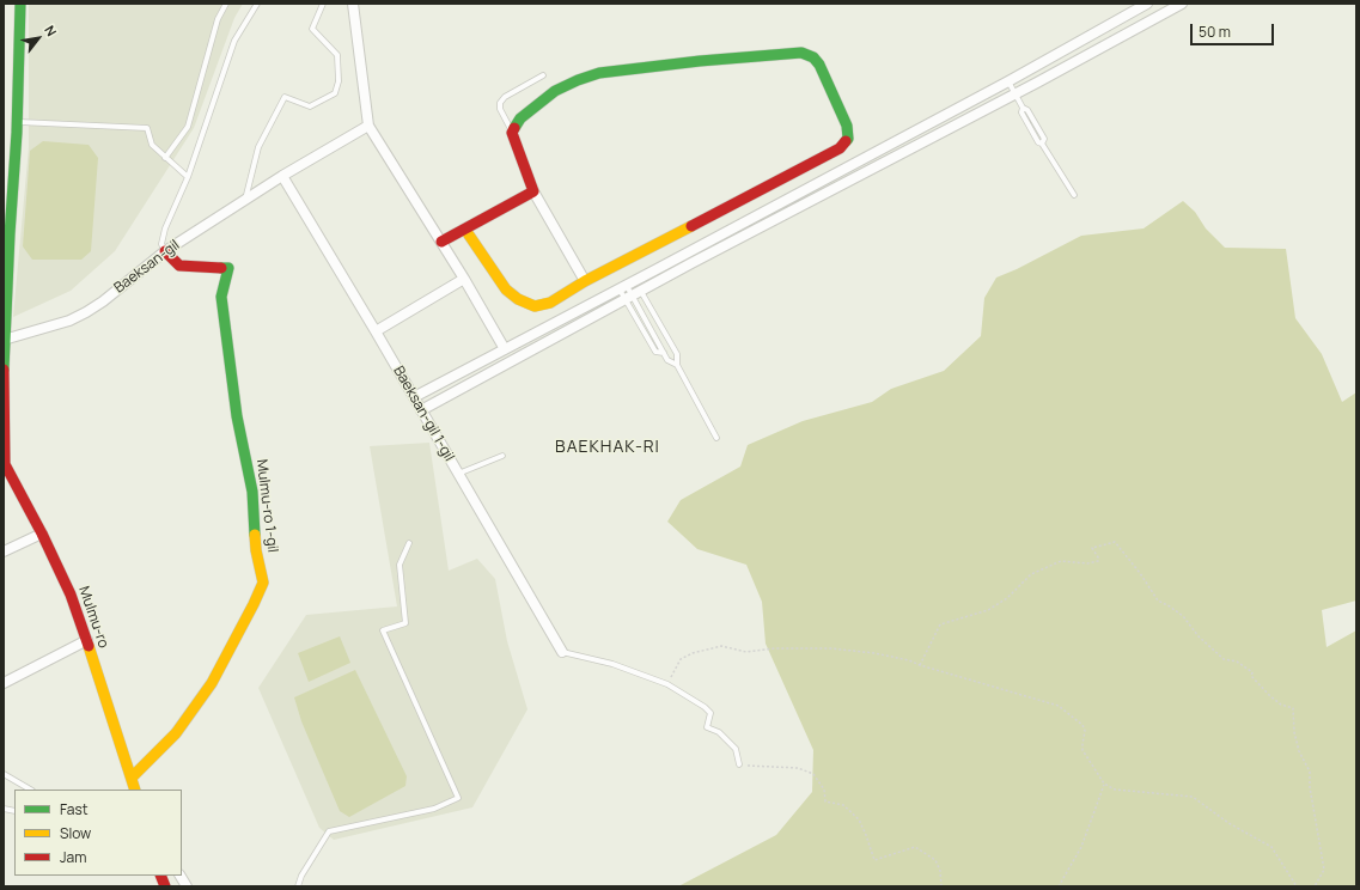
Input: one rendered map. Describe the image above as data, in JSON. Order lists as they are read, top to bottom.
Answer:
{
  "streets": {
    "street": [
      "Baeksan-gil",
      "Baeksan-gil 1-gil",
      "Mulmu-ro 1-gil",
      "Mulmu-ro"
    ]
  },
  "crossings": [
    ["Baeksan-gil", "Baeksan-gil 1-gil"],
    ["Baeksan-gil", "Mulmu-ro 1-gil"],
    ["Mulmu-ro 1-gil", "Mulmu-ro"]
  ],
  "districts": ["BAEKHAK-RI"],
  "legend": ["Fast", "Slow", "Jam"],
  "scale_bar": "50 m",
  "north": "top right"
}
